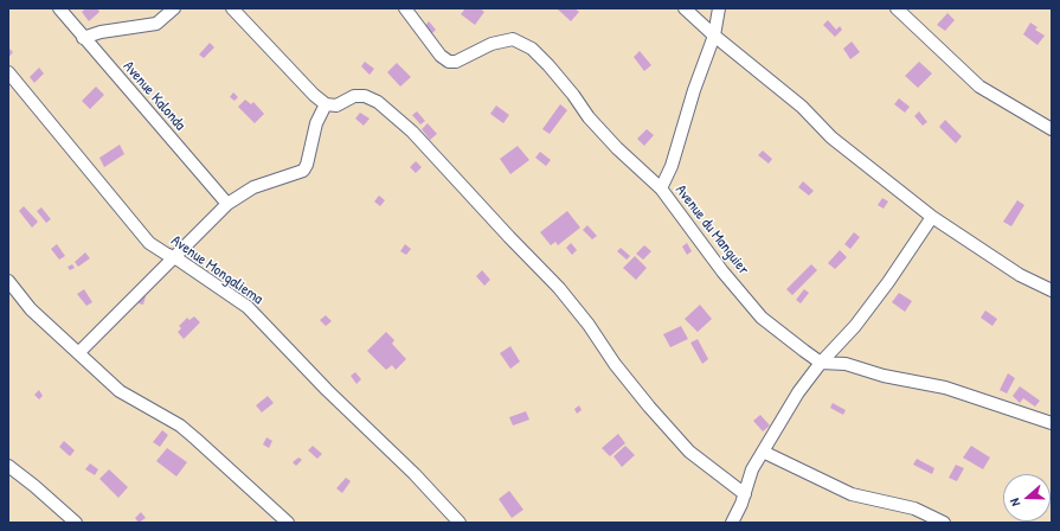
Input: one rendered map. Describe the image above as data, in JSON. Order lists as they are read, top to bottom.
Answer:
{
  "streets": {
    "street": ["Avenue Kalonda", "Avenue du Manguier", "Avenue Mongaliema"]
  },
  "north": "left"
}
